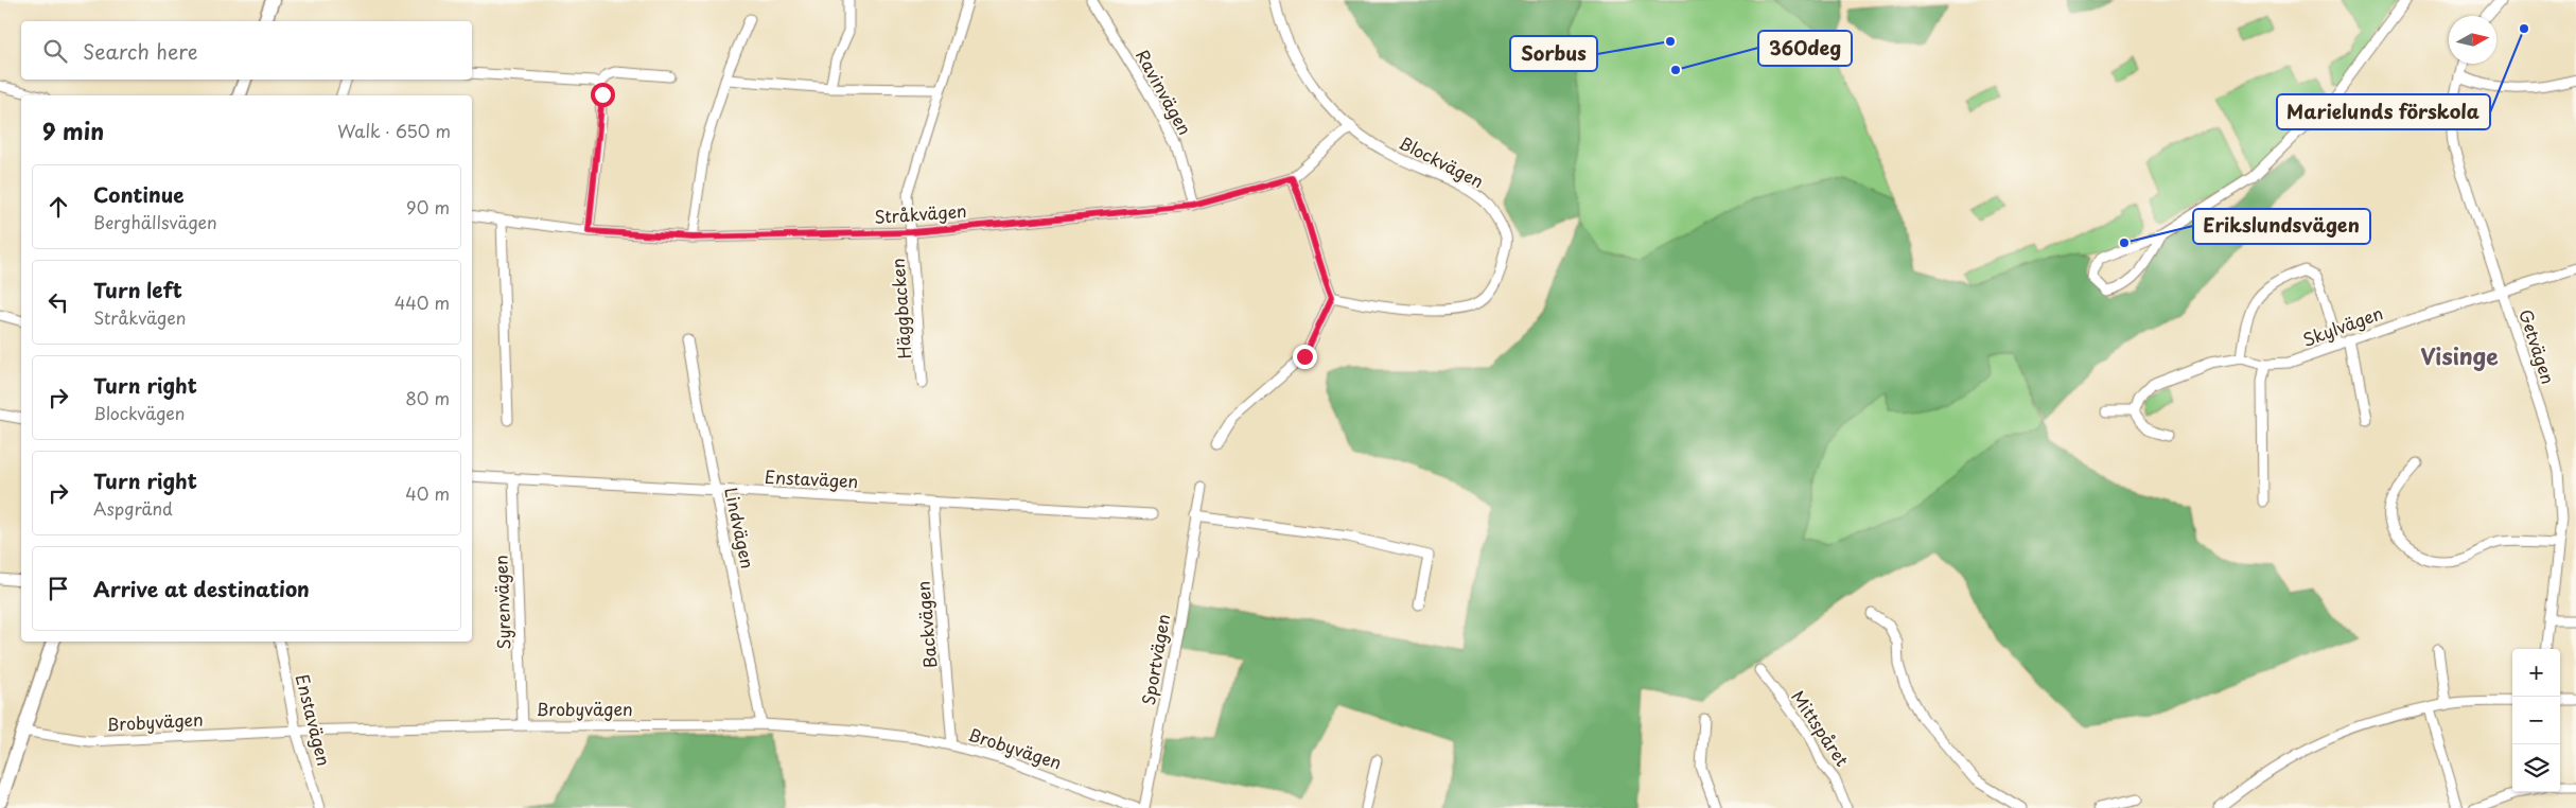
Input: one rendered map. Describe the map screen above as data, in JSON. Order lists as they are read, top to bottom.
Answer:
{
  "streets": {
    "street": [
      "Ravinvägen",
      "Blockvägen",
      "Stråkvägen",
      "Häggbacken",
      "Skylvägen",
      "Getvägen",
      "Enstavägen",
      "Lindvägen",
      "Syrenvägen",
      "Backvägen",
      "Sportvägen",
      "Brobyvägen",
      "Mittspåret"
    ]
  },
  "crossings": [
    ["Ravinvägen", "Stråkvägen"],
    ["Blockvägen", "Stråkvägen"],
    ["Stråkvägen", "Häggbacken"],
    ["Skylvägen", "Getvägen"],
    ["Enstavägen", "Lindvägen"],
    ["Enstavägen", "Syrenvägen"],
    ["Enstavägen", "Backvägen"],
    ["Enstavägen", "Brobyvägen"],
    ["Lindvägen", "Brobyvägen"],
    ["Syrenvägen", "Brobyvägen"],
    ["Backvägen", "Brobyvägen"]
  ],
  "districts": ["Visinge"],
  "places": [
    "Marielunds förskola",
    "Sorbus",
    "360deg",
    "Erikslundsvägen"
  ],
  "north": "right",
  "page": {
    "search": "Search here",
    "heading": ["9 min", "Walk · 650 m"],
    "list": [
      ["Continue", "Berghällsvägen", "90 m"],
      ["Turn left", "Stråkvägen", "440 m"],
      ["Turn right", "Blockvägen", "80 m"],
      ["Turn right", "Aspgränd", "40 m"],
      "Arrive at destination"
    ],
    "map_buttons": ["+", "−"]
  }
}
